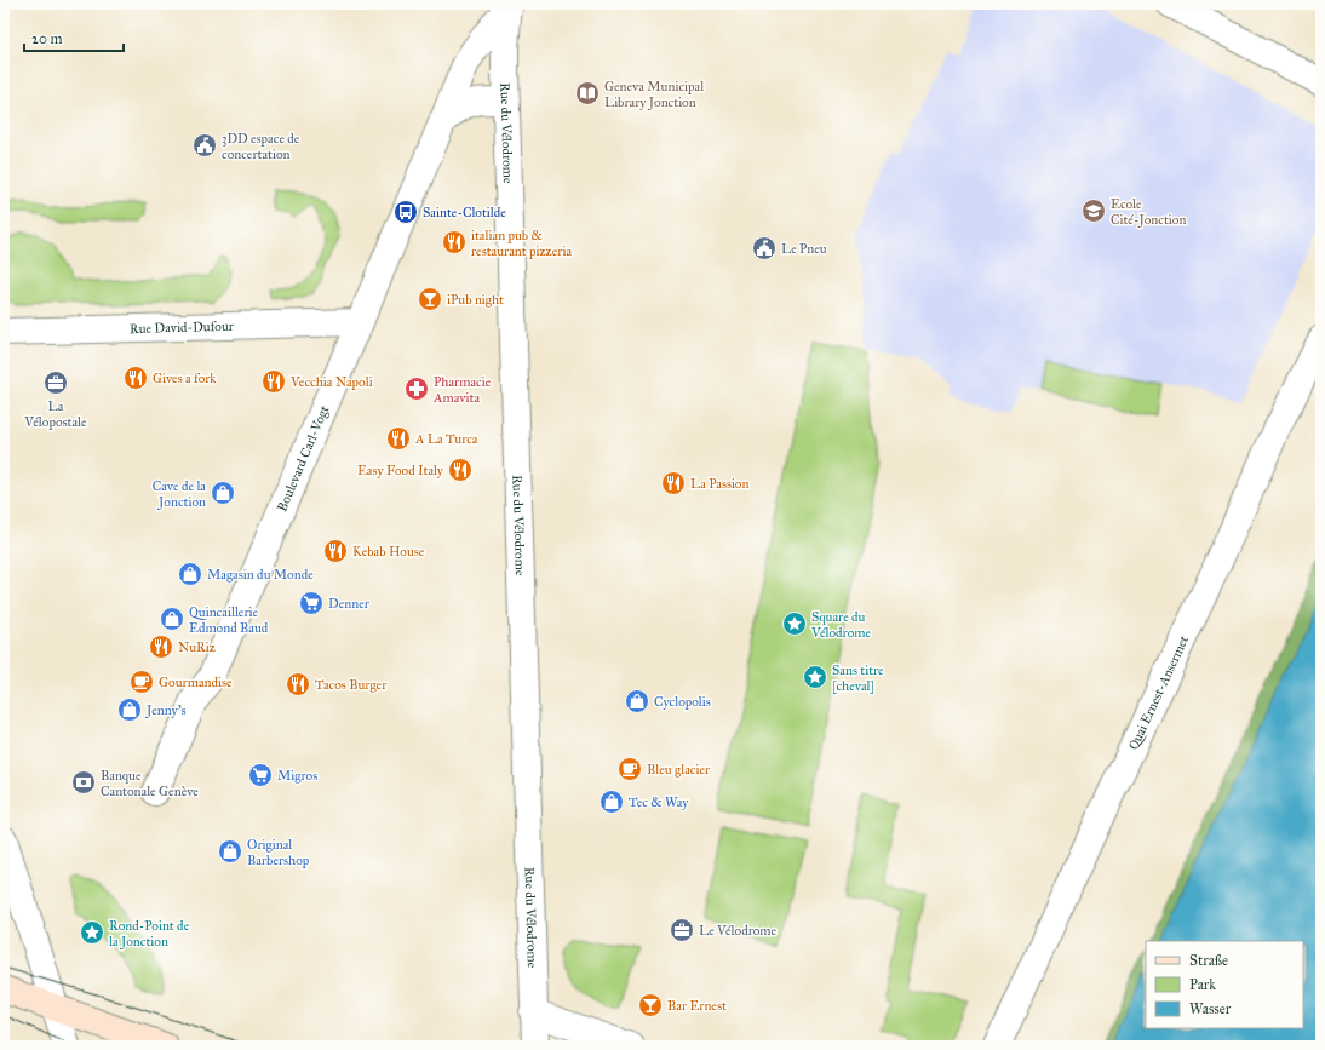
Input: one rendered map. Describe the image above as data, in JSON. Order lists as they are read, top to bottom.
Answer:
{
  "streets": {
    "street": [
      "Rue du Vélodrome",
      "Rue David-Dufour",
      "Boulevard Carl-Vogt",
      "Quai Ernest-Ansermet"
    ]
  },
  "crossings": [
    ["Rue du Vélodrome", "Boulevard Carl-Vogt"],
    ["Rue David-Dufour", "Boulevard Carl-Vogt"]
  ],
  "places": {
    "library": ["Geneva Municipal Library Jonction"],
    "public building": ["3DD espace de concertation", "Le Pneu"],
    "school or university": ["Ecole Cité-Jonction"],
    "bus stop": ["Sainte-Clotilde"],
    "restaurant": [
      "italian pub & restaurant pizzeria",
      "Gives a fork",
      "Vecchia Napoli",
      "A La Turca",
      "Easy Food Italy",
      "La Passion",
      "Kebab House",
      "NuRiz",
      "Tacos Burger"
    ],
    "bar": ["iPub night", "Bar Ernest"],
    "office": ["La Vélopostale", "Le Vélodrome"],
    "pharmacy": ["Pharmacie Amavita"],
    "shop": [
      "Cave de la Jonction",
      "Magasin du Monde",
      "Quincaillerie Edmond Baud",
      "Cyclopolis",
      "Jenny's",
      "Tec & Way",
      "Original Barbershop"
    ],
    "supermarket": ["Denner", "Migros"],
    "place": ["Square du Vélodrome", "Sans titre [cheval]", "Rond-Point de la Jonction"],
    "cafe": ["Gourmandise", "Bleu glacier"],
    "bank": ["Banque Cantonale Genève"]
  },
  "legend": ["Straße", "Park", "Wasser"],
  "scale_bar": "20 m"
}
